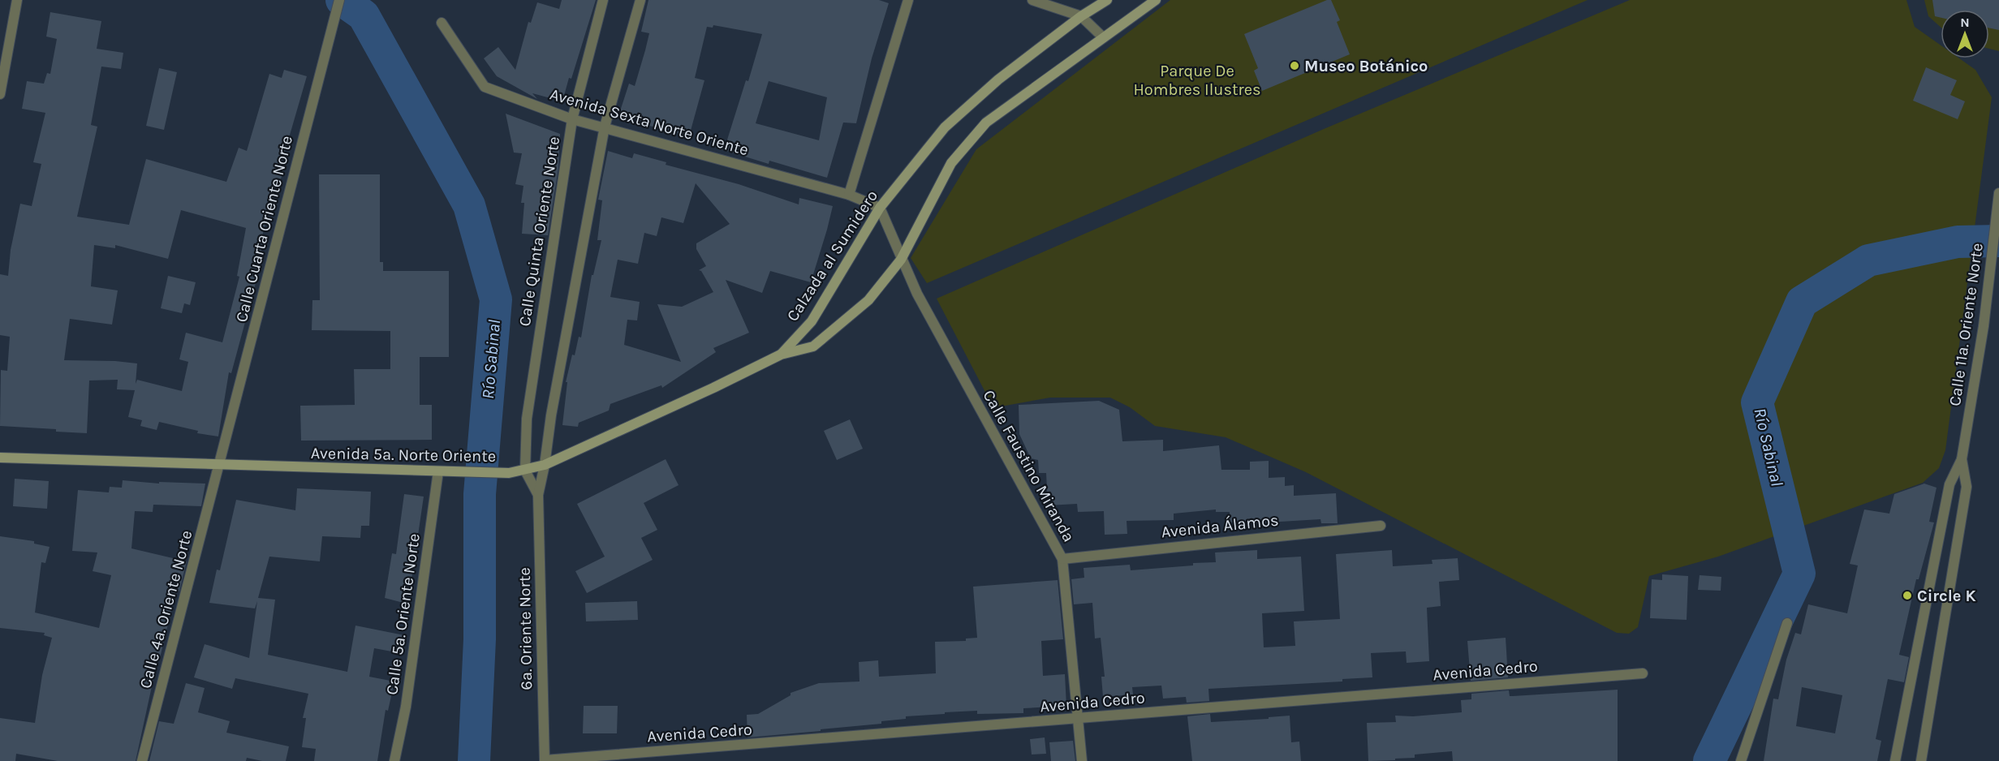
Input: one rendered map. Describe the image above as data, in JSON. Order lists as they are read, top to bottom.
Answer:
{
  "streets": {
    "main road": ["Calzada al Sumidero", "Avenida 5a. Norte Oriente"],
    "street": [
      "Avenida Sexta Norte Oriente",
      "Calle Cuarta Oriente Norte",
      "Calle Quinta Oriente Norte",
      "Calle 11a. Oriente Norte",
      "Calle Faustino Miranda",
      "Avenida Álamos",
      "Calle 4a. Oriente Norte",
      "Calle 5a. Oriente Norte",
      "6a. Oriente Norte",
      "Avenida Cedro"
    ]
  },
  "crossings": [
    ["Avenida Sexta Norte Oriente", "Calle Quinta Oriente Norte"],
    ["Avenida Sexta Norte Oriente", "Calzada al Sumidero"],
    ["Avenida Sexta Norte Oriente", "Calle Faustino Miranda"],
    ["Calle Cuarta Oriente Norte", "Avenida 5a. Norte Oriente"],
    ["Calle Cuarta Oriente Norte", "Calle 4a. Oriente Norte"],
    ["Calle Quinta Oriente Norte", "Avenida 5a. Norte Oriente"],
    ["Calle Quinta Oriente Norte", "6a. Oriente Norte"],
    ["Calzada al Sumidero", "Avenida 5a. Norte Oriente"],
    ["Calzada al Sumidero", "Calle Faustino Miranda"],
    ["Avenida 5a. Norte Oriente", "Calle 4a. Oriente Norte"],
    ["Avenida 5a. Norte Oriente", "Calle 5a. Oriente Norte"],
    ["Avenida 5a. Norte Oriente", "6a. Oriente Norte"],
    ["Calle Faustino Miranda", "Avenida Álamos"],
    ["Calle Faustino Miranda", "Avenida Cedro"],
    ["6a. Oriente Norte", "Avenida Cedro"]
  ],
  "water": ["Río Sabinal"],
  "parks": ["Parque De Hombres Ilustres"],
  "places": ["Museo Botánico", "Circle K"],
  "north": "top"
}
